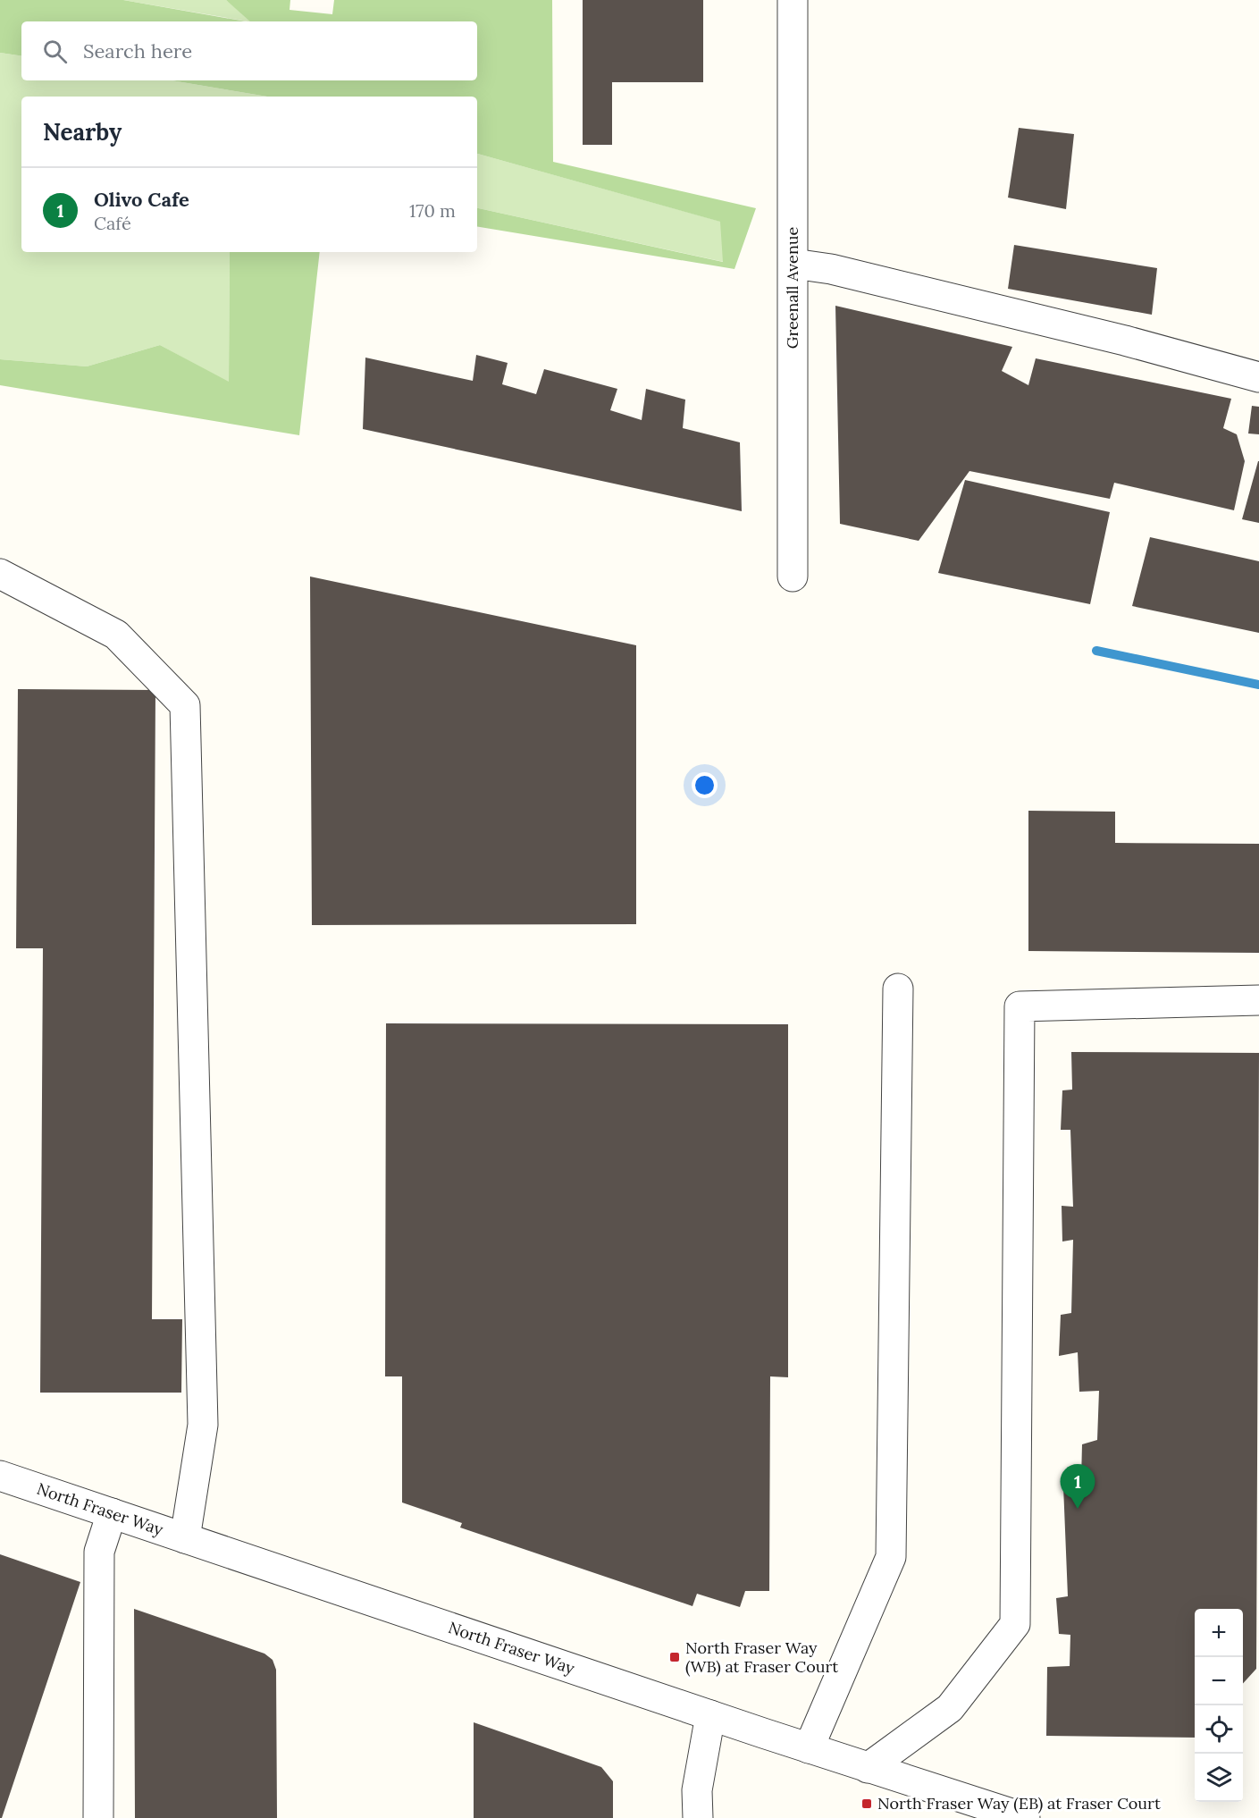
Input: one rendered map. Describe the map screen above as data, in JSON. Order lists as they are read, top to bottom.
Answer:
{
  "streets": {
    "street": ["Greenall Avenue", "North Fraser Way"]
  },
  "places": {
    "transit": ["North Fraser Way (WB) at Fraser Court", "North Fraser Way (EB) at Fraser Court"]
  },
  "page": {
    "search": "Search here",
    "heading": "Nearby",
    "list": [
      {
        "mark": "1",
        "name": "Olivo Cafe",
        "note": "Café",
        "value": "170 m"
      }
    ],
    "pins": "1",
    "map_buttons": ["+", "−"]
  }
}
